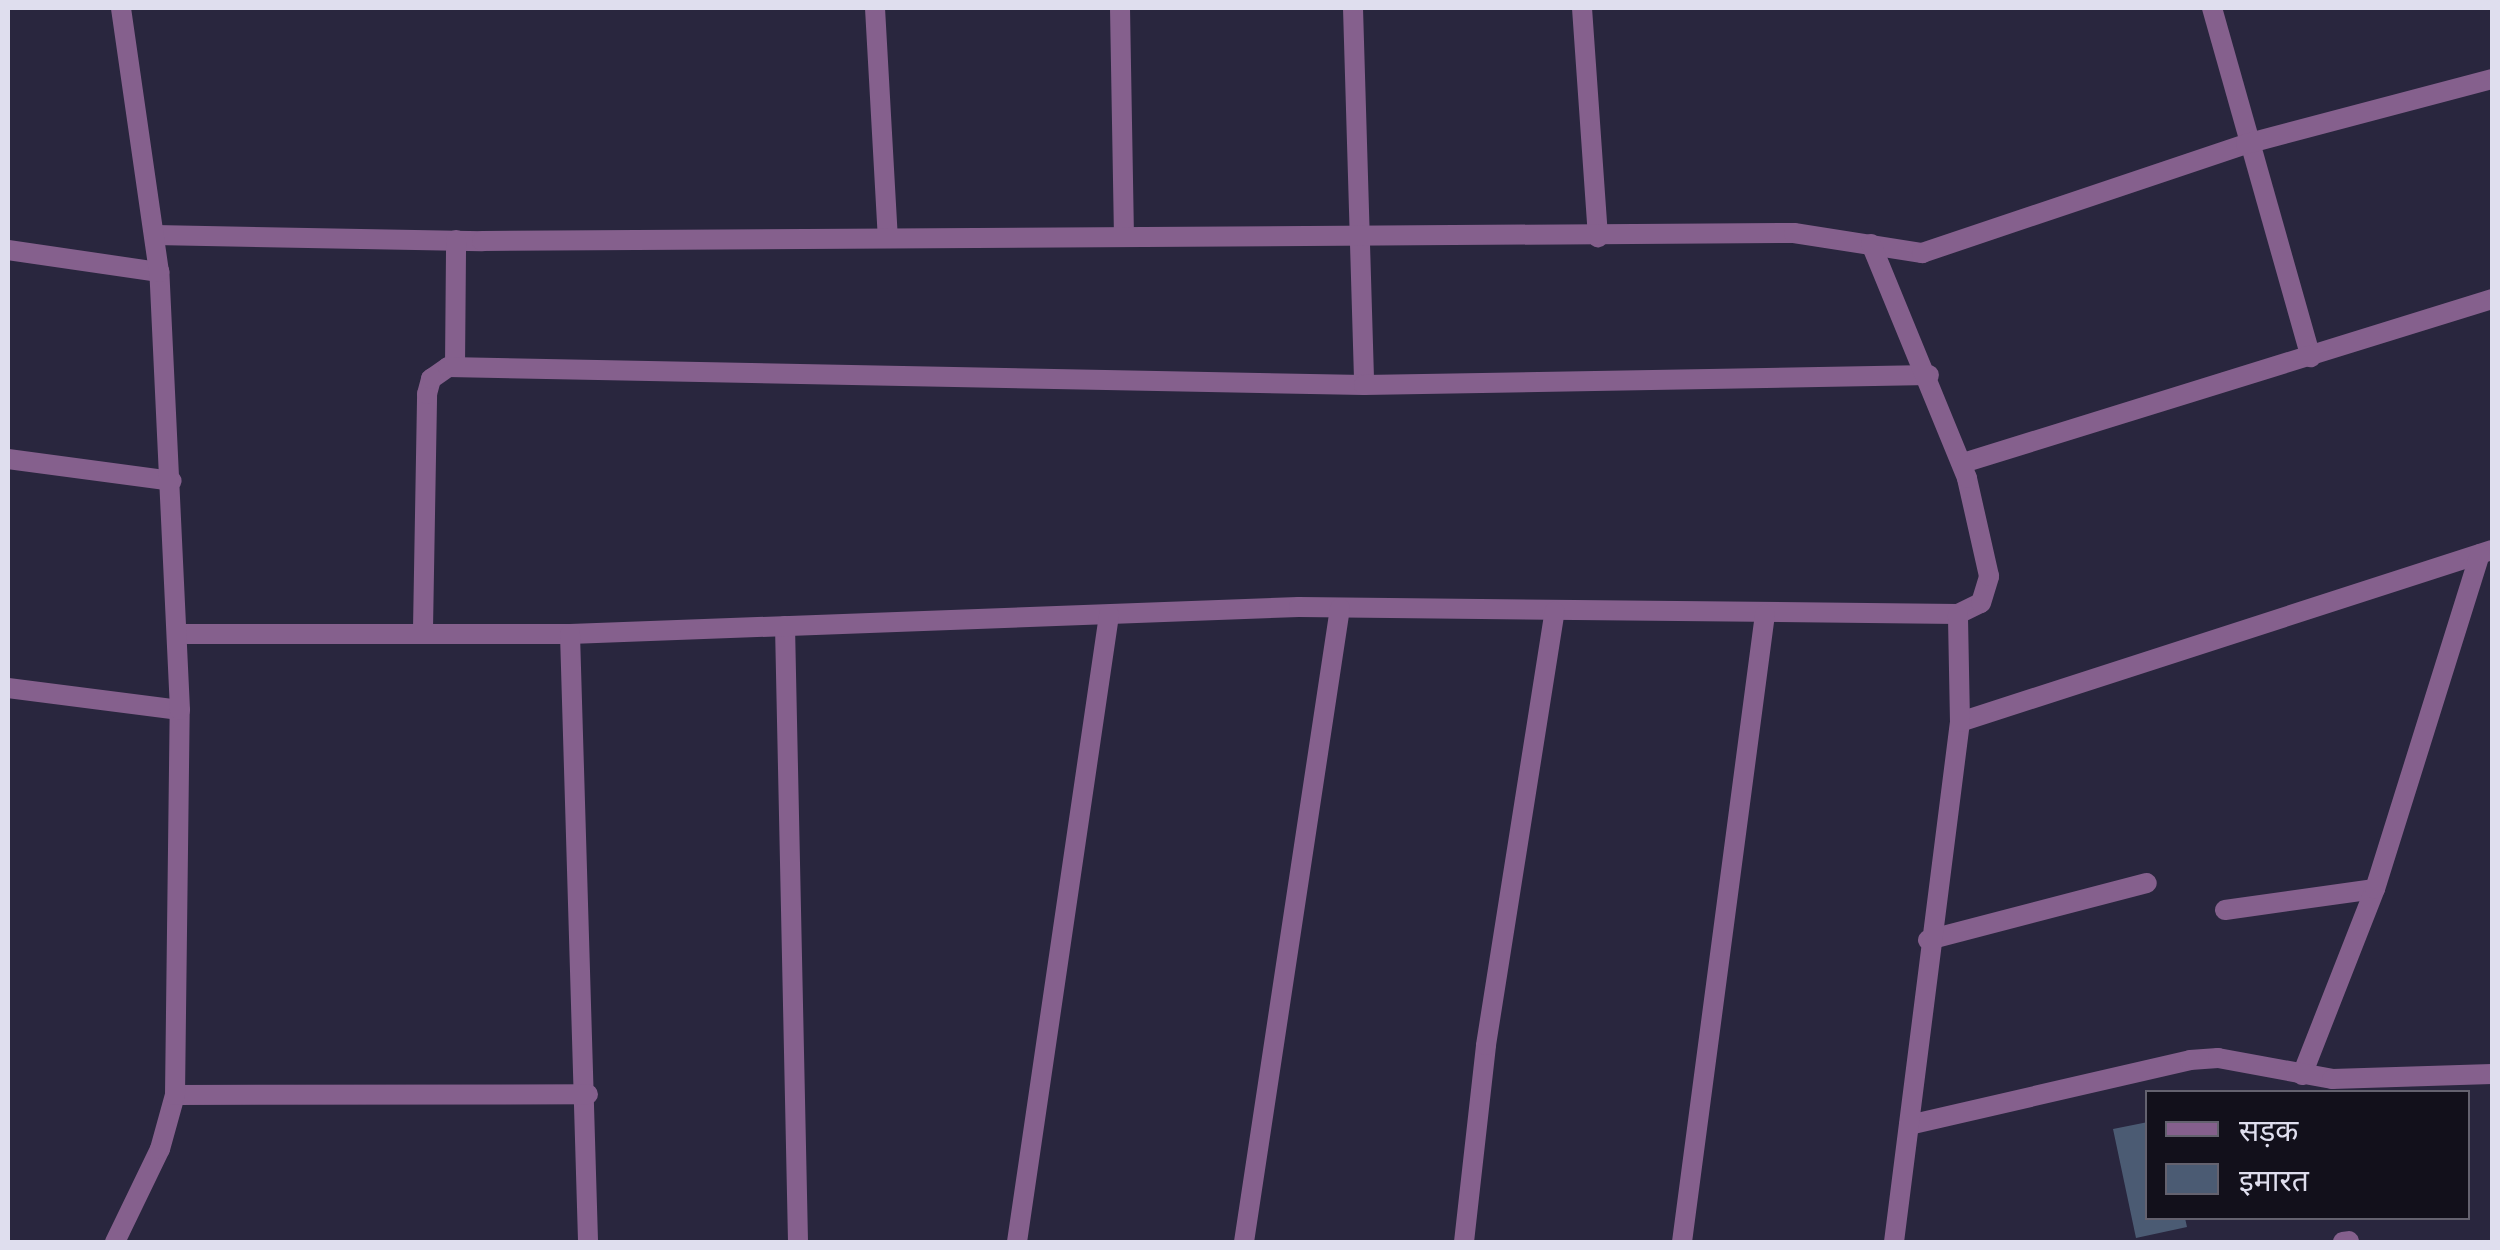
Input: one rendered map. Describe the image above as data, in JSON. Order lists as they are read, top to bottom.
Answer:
{
  "legend": ["सड़क", "इमारत"]
}
